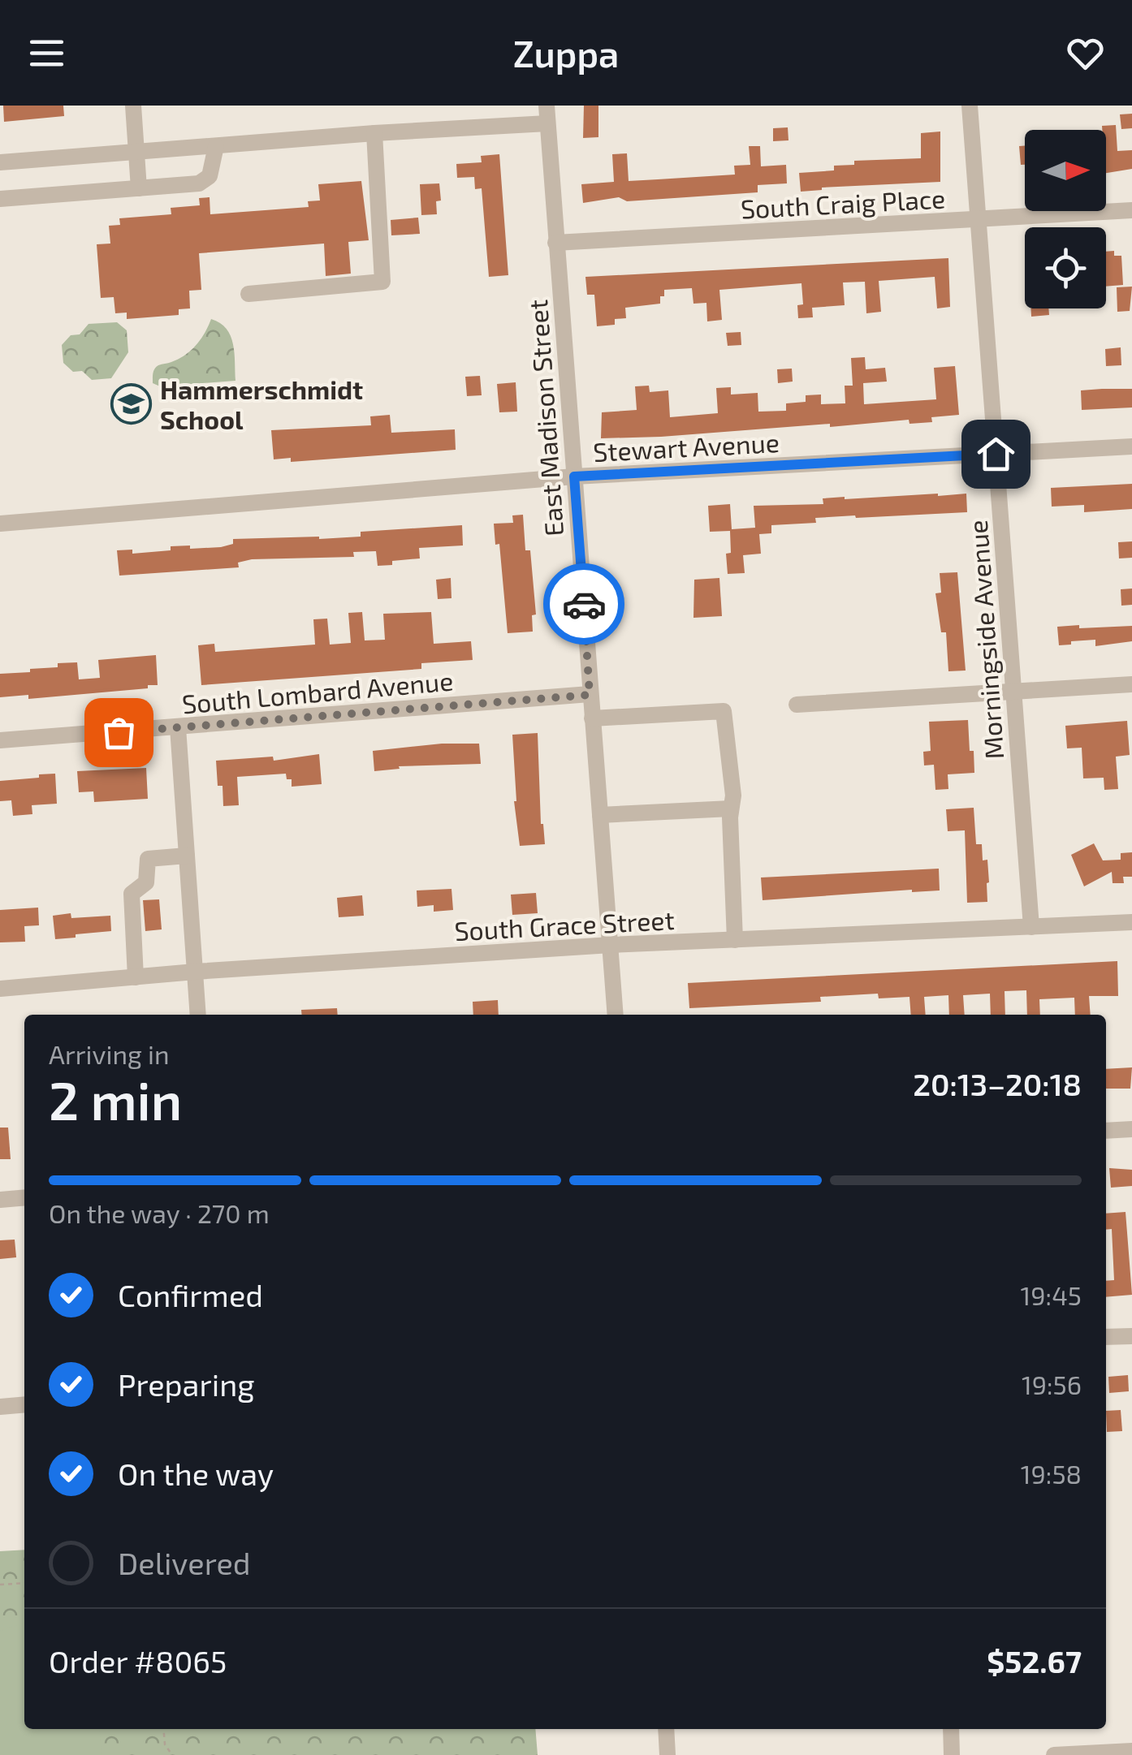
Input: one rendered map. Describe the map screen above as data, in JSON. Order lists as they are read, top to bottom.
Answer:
{
  "streets": {
    "street": [
      "South Craig Place",
      "East Madison Street",
      "Stewart Avenue",
      "Morningside Avenue",
      "South Lombard Avenue",
      "South Grace Street"
    ]
  },
  "crossings": [
    ["South Craig Place", "East Madison Street"],
    ["South Craig Place", "Morningside Avenue"],
    ["East Madison Street", "Stewart Avenue"],
    ["East Madison Street", "South Lombard Avenue"],
    ["East Madison Street", "South Grace Street"],
    ["Stewart Avenue", "Morningside Avenue"],
    ["Morningside Avenue", "South Grace Street"]
  ],
  "places": {
    "school or university": ["Hammerschmidt School"]
  },
  "north": "right",
  "page": {
    "header": "Zuppa",
    "heading": ["2 min", "Arriving in", "20:13–20:18"],
    "panel": ["Order #8065", "$52.67"],
    "bar": "On the way · 270 m",
    "list": [
      ["Confirmed", "19:45"],
      ["Preparing", "19:56"],
      ["On the way", "19:58"],
      "Delivered"
    ]
  }
}
